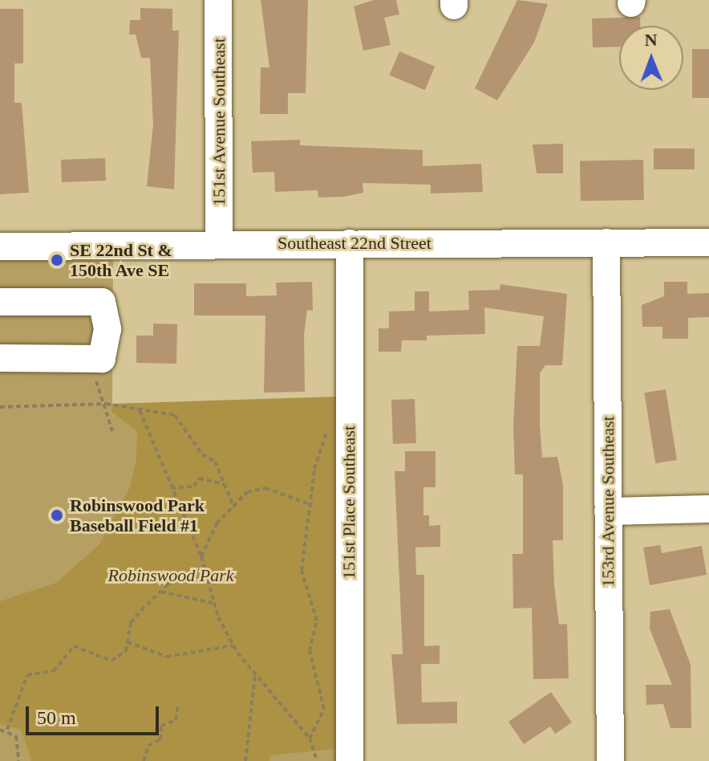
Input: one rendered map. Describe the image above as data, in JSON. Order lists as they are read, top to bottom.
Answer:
{
  "streets": {
    "street": [
      "151st Avenue Southeast",
      "Southeast 22nd Street",
      "153rd Avenue Southeast",
      "151st Place Southeast"
    ]
  },
  "crossings": [
    ["151st Avenue Southeast", "Southeast 22nd Street"],
    ["Southeast 22nd Street", "153rd Avenue Southeast"],
    ["Southeast 22nd Street", "151st Place Southeast"]
  ],
  "parks": ["Robinswood Park"],
  "places": ["SE 22nd St & 150th Ave SE", "Robinswood Park Baseball Field #1"],
  "scale_bar": "50 m",
  "north": "top"
}
